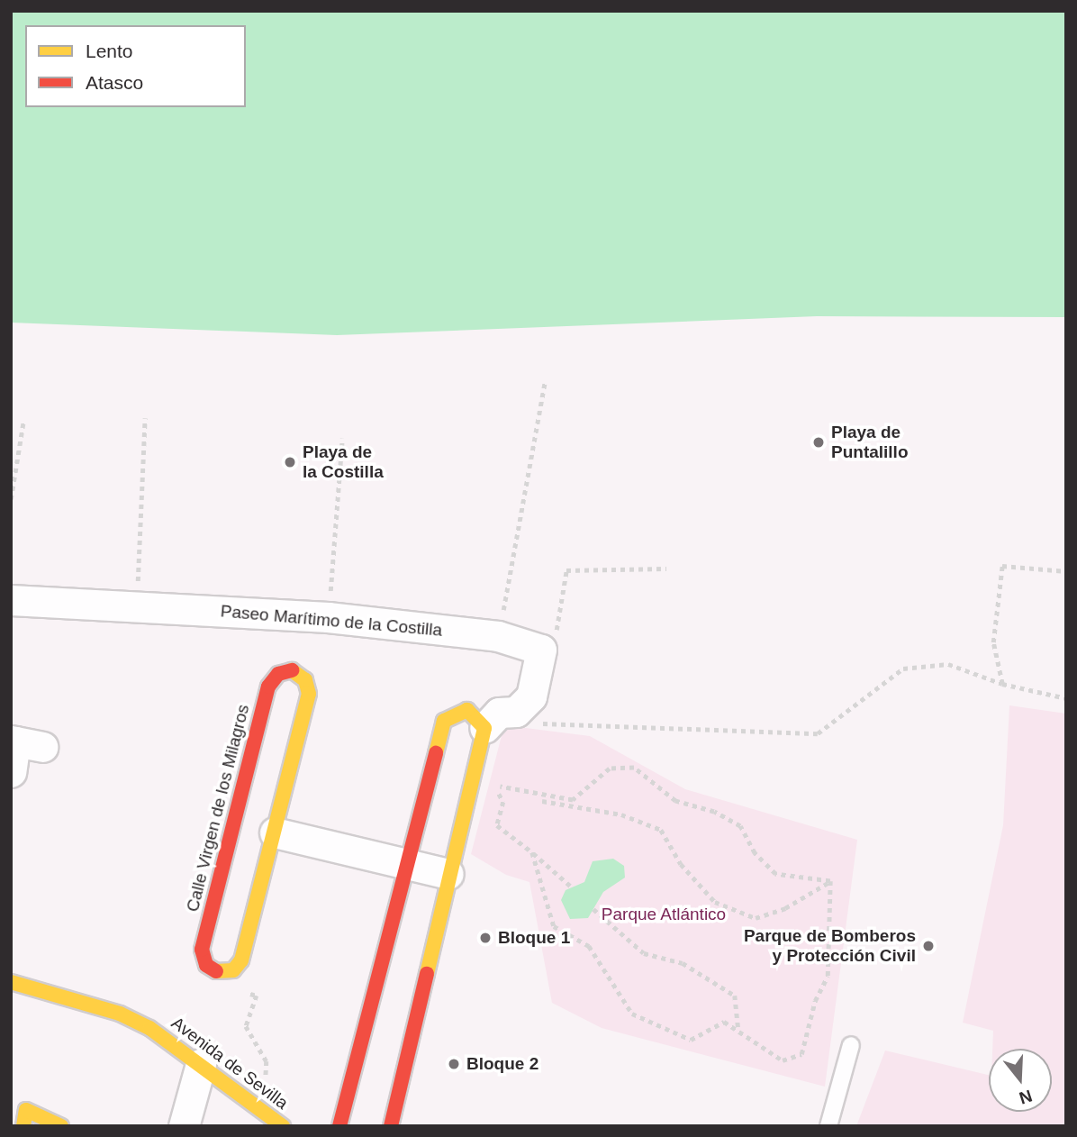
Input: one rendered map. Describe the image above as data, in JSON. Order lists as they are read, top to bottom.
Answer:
{
  "streets": {
    "street": ["Paseo Marítimo de la Costilla", "Calle Virgen de los Milagros", "Avenida de Sevilla"]
  },
  "parks": ["Parque Atlántico"],
  "places": [
    "Playa de Puntalillo",
    "Playa de la Costilla",
    "Bloque 1",
    "Parque de Bomberos y Protección Civil",
    "Bloque 2"
  ],
  "legend": ["Lento", "Atasco"],
  "north": "bottom"
}
